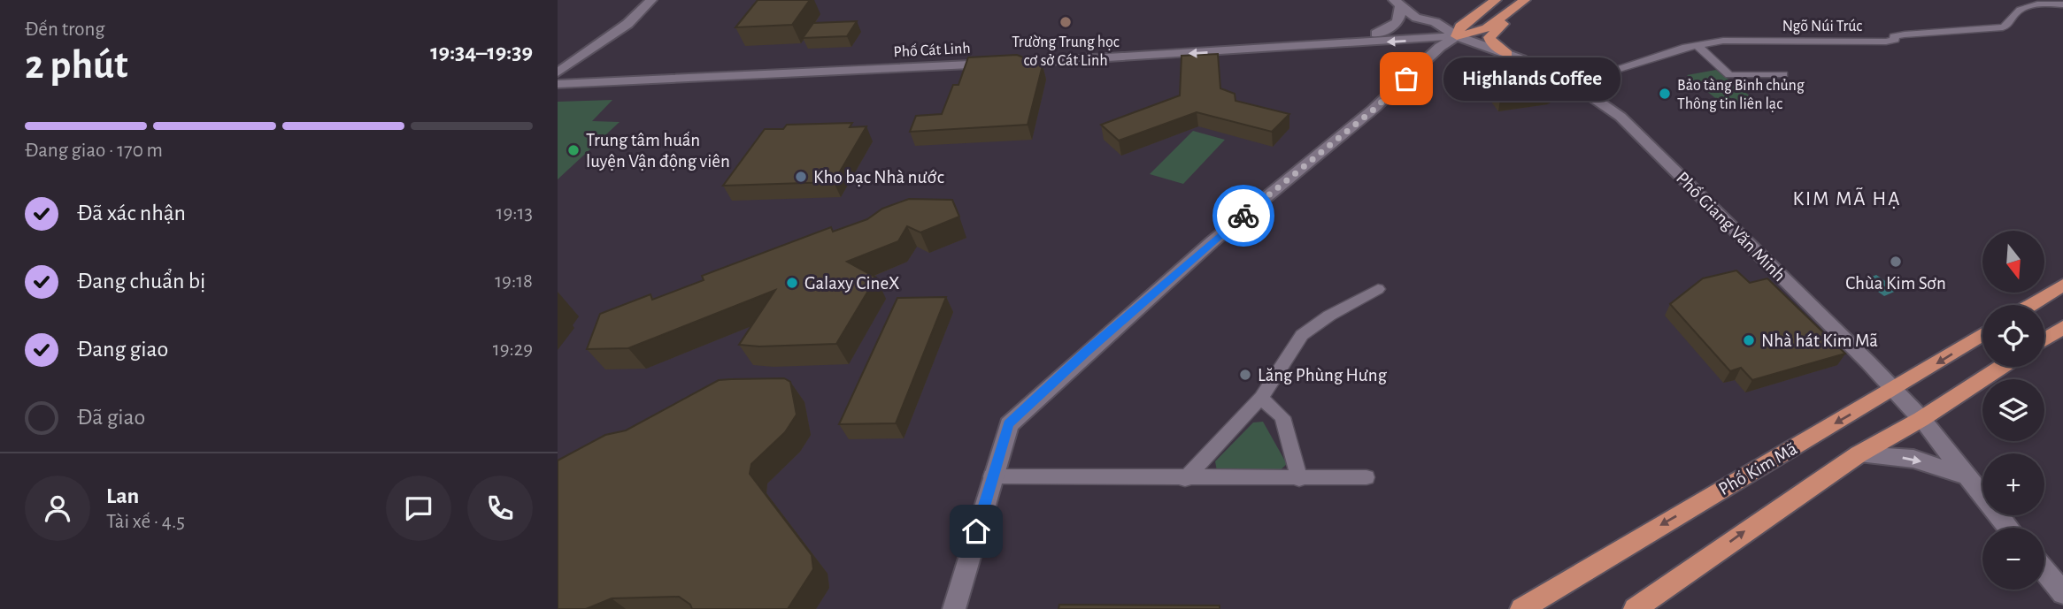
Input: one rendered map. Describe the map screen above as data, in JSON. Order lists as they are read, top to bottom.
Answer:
{
  "streets": {
    "main road": ["Phố Kim Mã"],
    "street": ["Ngõ Núi Trúc", "Phố Cát Linh", "Phố Giang Văn Minh"]
  },
  "crossings": [
    ["Ngõ Núi Trúc", "Phố Giang Văn Minh"],
    ["Phố Cát Linh", "Phố Giang Văn Minh"],
    ["Phố Giang Văn Minh", "Phố Kim Mã"]
  ],
  "one_way": ["Phố Cát Linh"],
  "districts": ["KIM MÃ HẠ"],
  "places": [
    "Trường Trung học cơ sở Cát Linh",
    "Highlands Coffee",
    "Bảo tàng Binh chủng Thông tin liên lạc",
    "Trung tâm huấn luyện Vận động viên",
    "Kho bạc Nhà nước",
    "Chùa Kim Sơn",
    "Galaxy CineX",
    "Nhà hát Kim Mã",
    "Lăng Phùng Hưng"
  ],
  "north": "bottom",
  "page": {
    "heading": ["2 phút", "Đến trong", "19:34–19:39"],
    "panel": ["Lan", "Tài xế · 4.5"],
    "bubble": "Highlands Coffee",
    "bar": "Đang giao · 170 m",
    "list": [
      ["Đã xác nhận", "19:13"],
      ["Đang chuẩn bị", "19:18"],
      ["Đang giao", "19:29"],
      "Đã giao"
    ],
    "map_buttons": ["+", "−"]
  }
}
